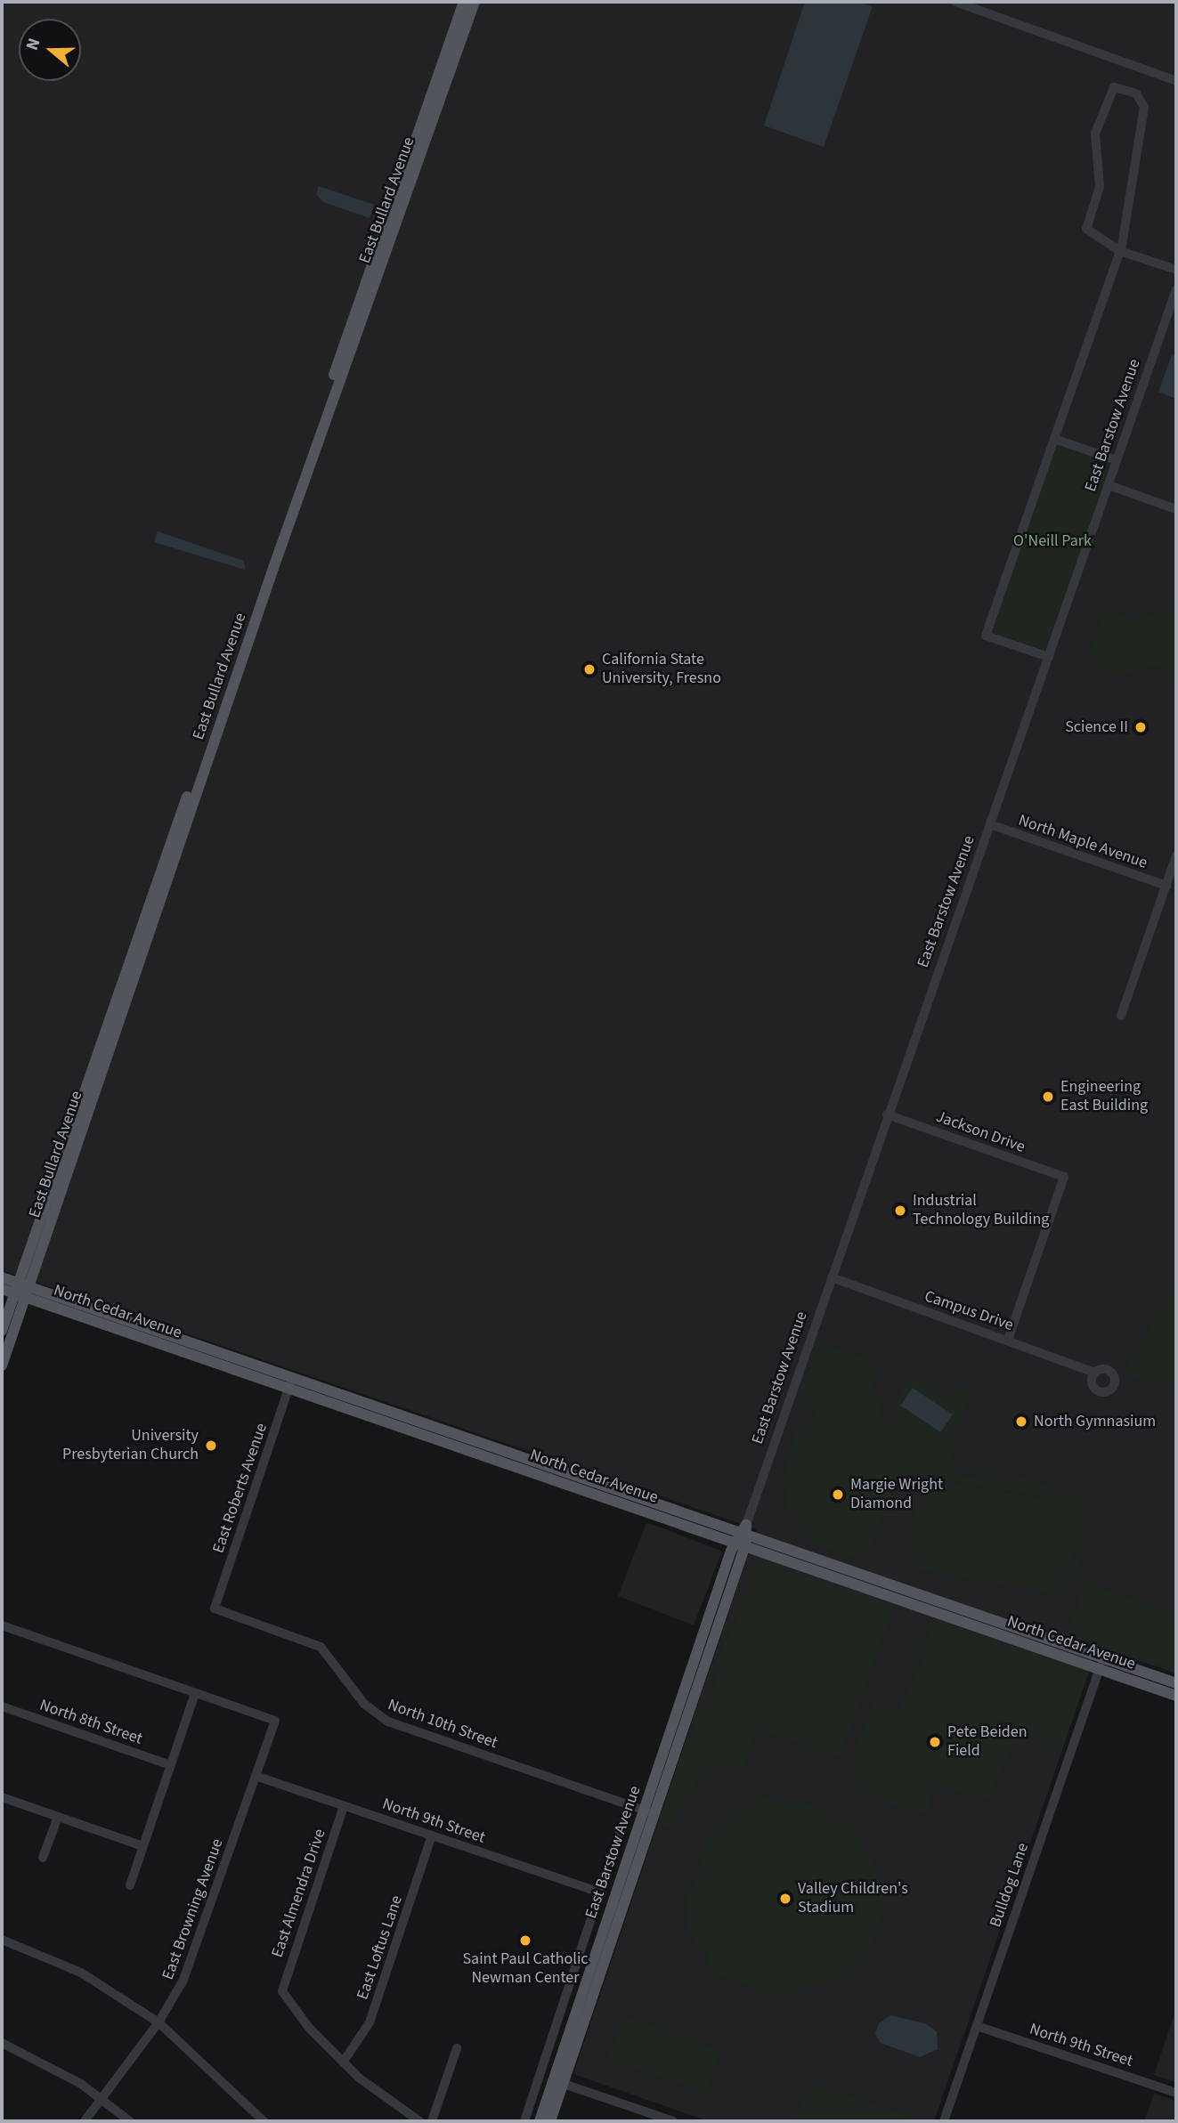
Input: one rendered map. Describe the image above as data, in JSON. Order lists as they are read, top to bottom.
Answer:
{
  "streets": {
    "main road": ["East Bullard Avenue", "East Barstow Avenue", "North Cedar Avenue"],
    "street": [
      "North Maple Avenue",
      "Jackson Drive",
      "Campus Drive",
      "East Roberts Avenue",
      "North 8th Street",
      "North 10th Street",
      "North 9th Street",
      "Bulldog Lane",
      "East Almendra Drive",
      "East Browning Avenue",
      "East Loftus Lane"
    ]
  },
  "crossings": [
    ["East Bullard Avenue", "North Cedar Avenue"],
    ["East Barstow Avenue", "North Maple Avenue"],
    ["East Barstow Avenue", "Jackson Drive"],
    ["East Barstow Avenue", "Campus Drive"],
    ["East Barstow Avenue", "North Cedar Avenue"],
    ["East Barstow Avenue", "North 10th Street"],
    ["Jackson Drive", "Campus Drive"],
    ["North Cedar Avenue", "East Roberts Avenue"],
    ["North Cedar Avenue", "Bulldog Lane"],
    ["East Roberts Avenue", "North 10th Street"],
    ["North 9th Street", "Bulldog Lane"],
    ["North 9th Street", "East Almendra Drive"],
    ["North 9th Street", "East Browning Avenue"],
    ["North 9th Street", "East Loftus Lane"],
    ["East Almendra Drive", "East Loftus Lane"]
  ],
  "parks": ["O'Neill Park"],
  "places": [
    "California State University, Fresno",
    "Science II",
    "Engineering East Building",
    "Industrial Technology Building",
    "North Gymnasium",
    "University Presbyterian Church",
    "Margie Wright Diamond",
    "Pete Beiden Field",
    "Valley Children's Stadium",
    "Saint Paul Catholic Newman Center"
  ],
  "north": "left"
}
